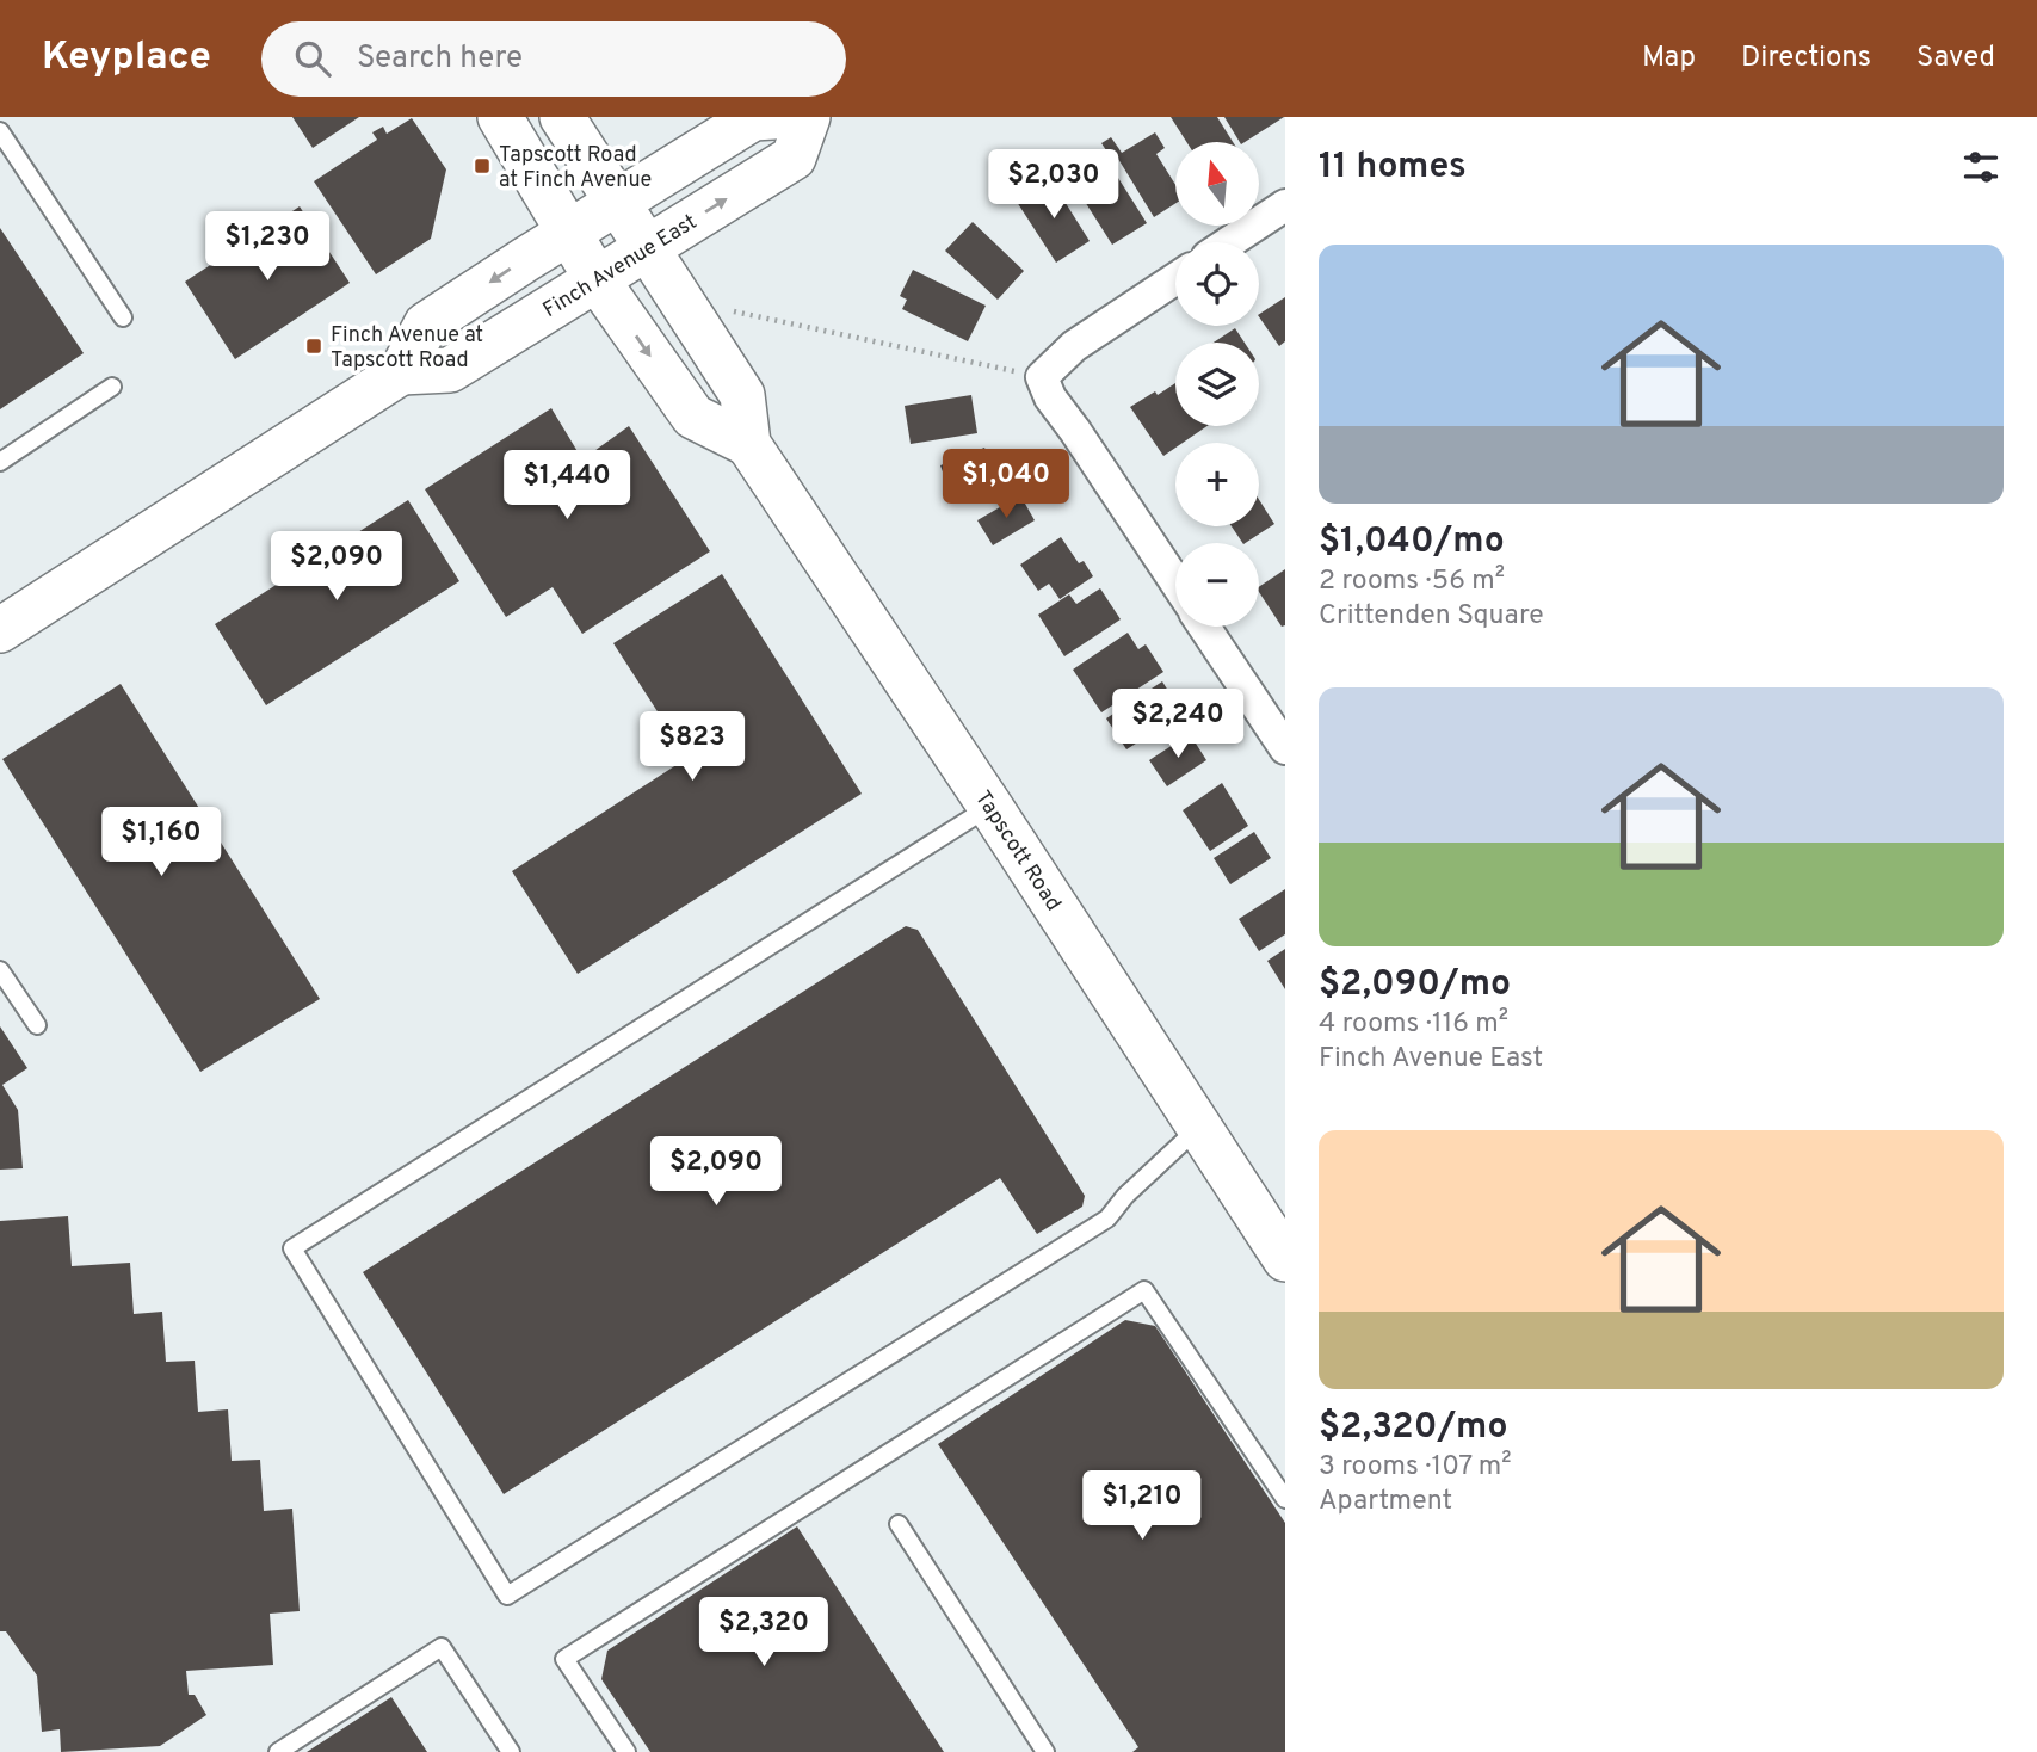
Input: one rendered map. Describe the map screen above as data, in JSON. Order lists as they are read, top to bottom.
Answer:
{
  "streets": {
    "street": ["Finch Avenue East", "Tapscott Road"]
  },
  "crossings": [
    ["Finch Avenue East", "Tapscott Road"]
  ],
  "places": {
    "transit": ["Tapscott Road at Finch Avenue", "Finch Avenue at Tapscott Road"]
  },
  "north": "top",
  "page": {
    "header": "Keyplace",
    "search": "Search here",
    "nav": ["Map", "Directions", "Saved"],
    "heading": "11 homes",
    "map_buttons": ["+", "−"],
    "price": [
      "$2,030",
      "$1,230",
      "$1,040",
      "$1,440",
      "$2,090",
      "$2,240",
      "$823",
      "$1,160",
      "$2,090",
      "$1,210",
      "$2,320"
    ],
    "list": [
      {
        "name": "$1,040/mo",
        "note": "2 rooms · 56 m² · Crittenden Square"
      },
      {
        "name": "$2,090/mo",
        "note": "4 rooms · 116 m² · Finch Avenue East"
      },
      {
        "name": "$2,320/mo",
        "note": "3 rooms · 107 m² · Apartment"
      }
    ]
  }
}
